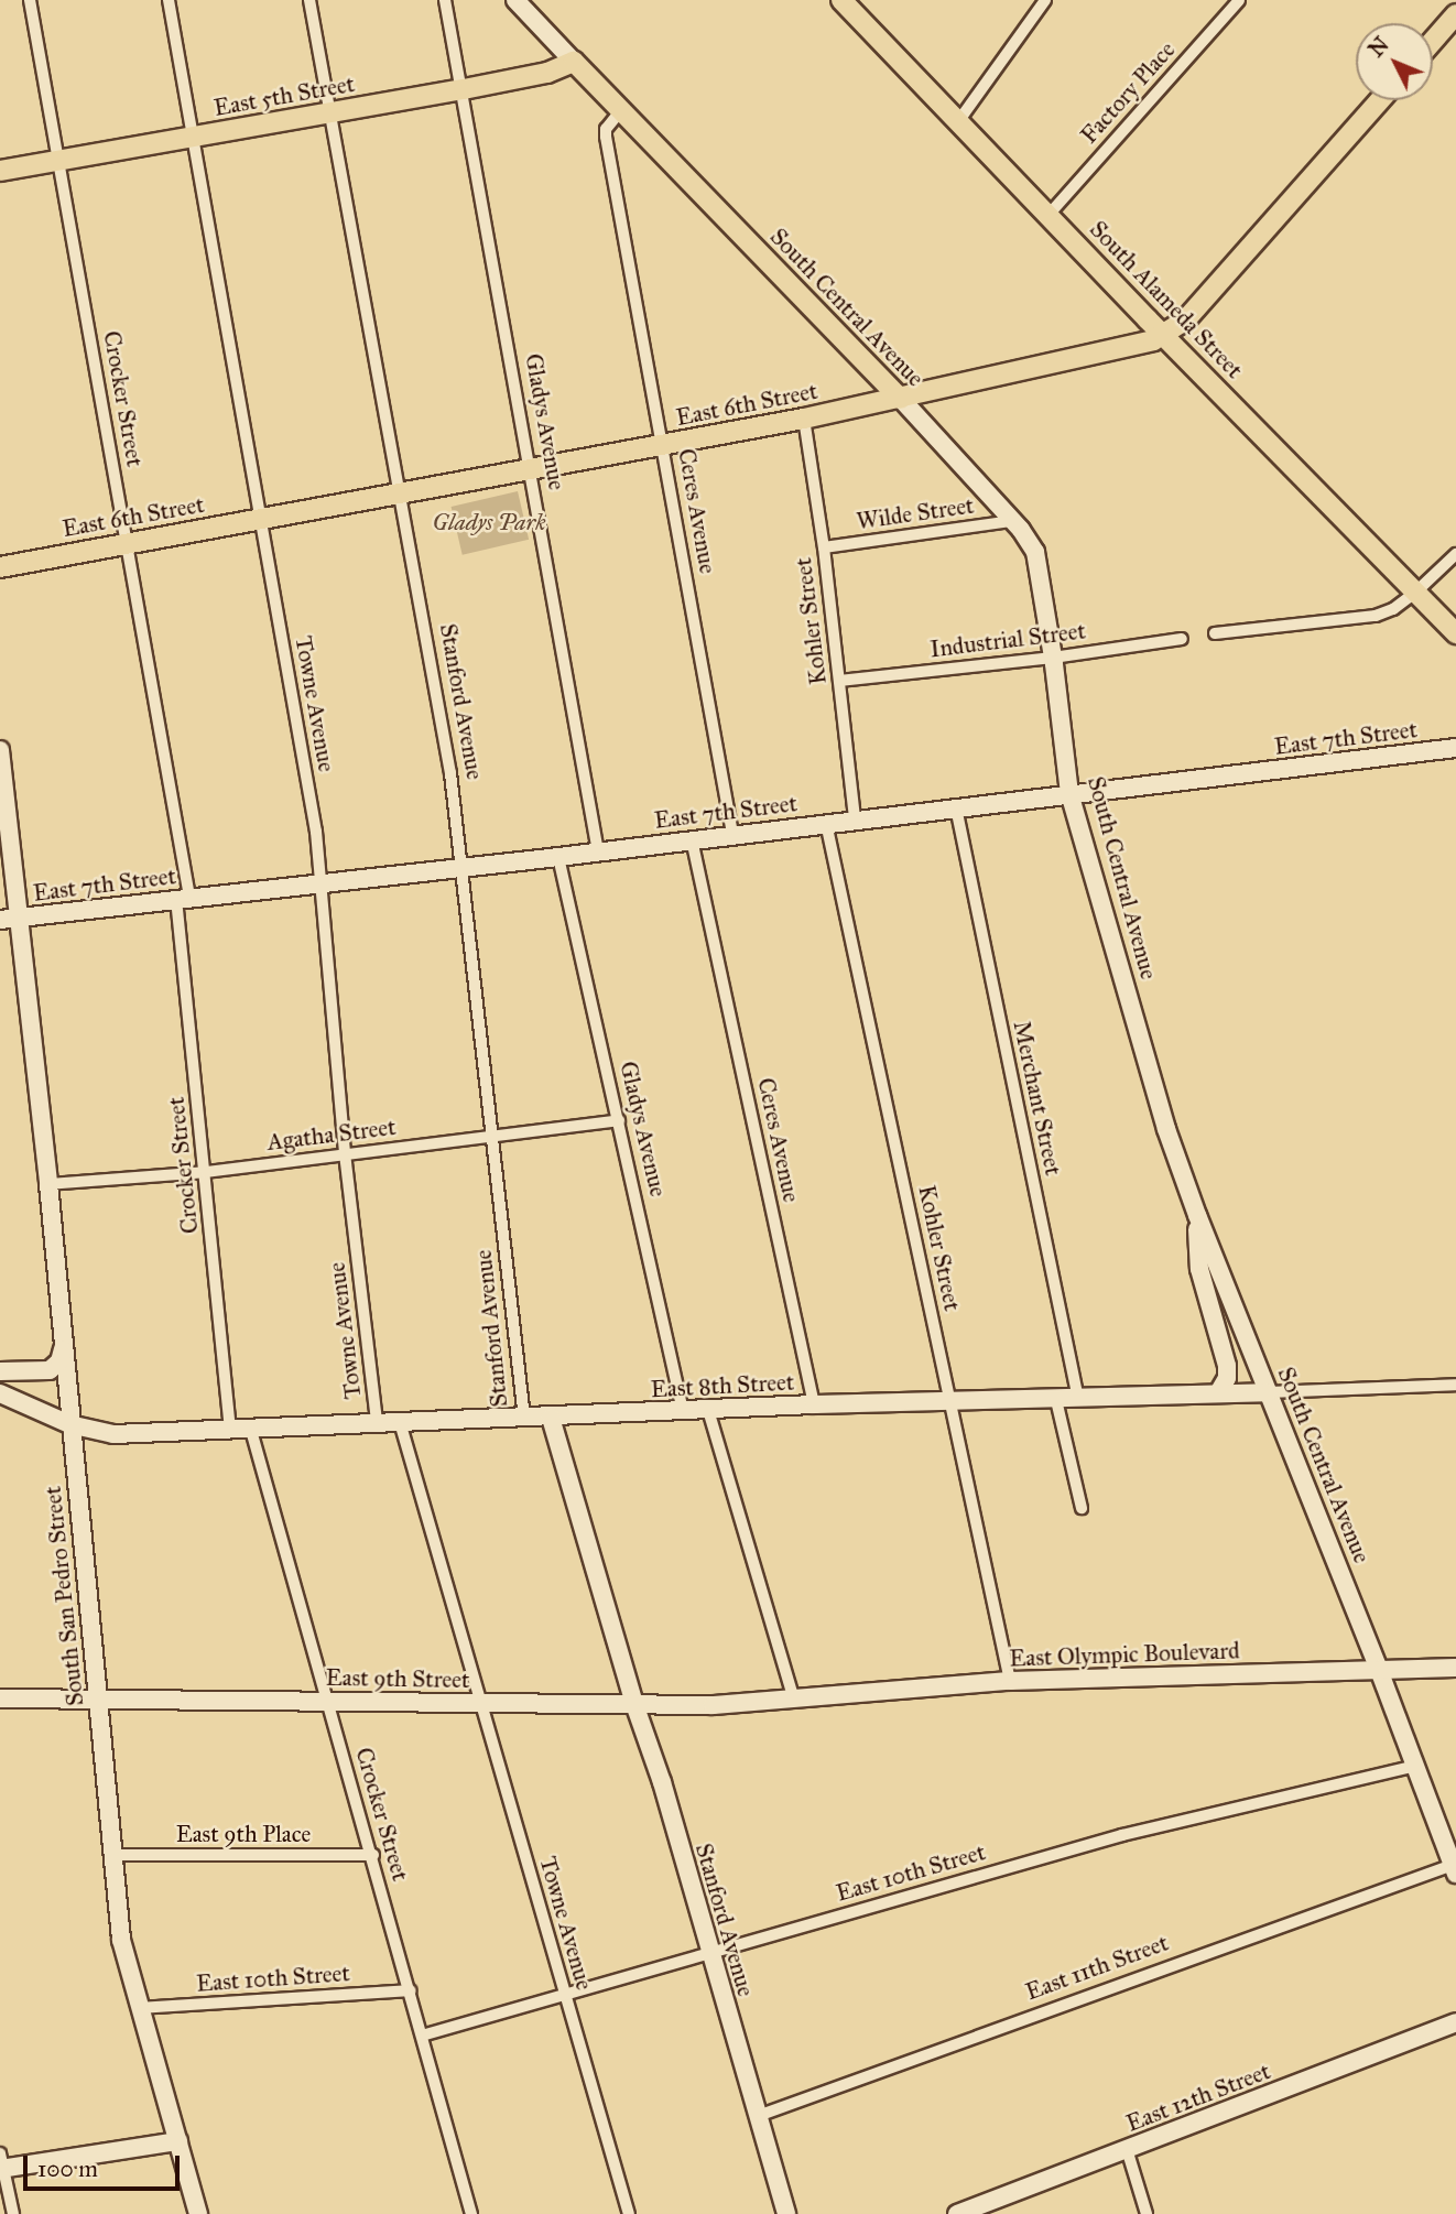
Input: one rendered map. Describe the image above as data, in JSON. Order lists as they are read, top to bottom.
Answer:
{
  "streets": {
    "main road": [
      "East 5th Street",
      "South Alameda Street",
      "South Central Avenue",
      "East 6th Street",
      "Stanford Avenue",
      "East 7th Street",
      "East 8th Street",
      "South San Pedro Street",
      "East Olympic Boulevard",
      "East 9th Street",
      "East 12th Street"
    ],
    "street": [
      "Factory Place",
      "Crocker Street",
      "Gladys Avenue",
      "Ceres Avenue",
      "Wilde Street",
      "Kohler Street",
      "Industrial Street",
      "Towne Avenue",
      "Merchant Street",
      "Agatha Street",
      "East 9th Place",
      "East 10th Street",
      "East 11th Street"
    ]
  },
  "crossings": [
    ["Factory Place", "South Alameda Street"],
    ["East 5th Street", "South Central Avenue"],
    ["East 5th Street", "Crocker Street"],
    ["East 5th Street", "Gladys Avenue"],
    ["East 5th Street", "Stanford Avenue"],
    ["East 5th Street", "Towne Avenue"],
    ["South Alameda Street", "East 6th Street"],
    ["South Central Avenue", "East 6th Street"],
    ["South Central Avenue", "Ceres Avenue"],
    ["South Central Avenue", "Wilde Street"],
    ["South Central Avenue", "Industrial Street"],
    ["South Central Avenue", "East 7th Street"],
    ["South Central Avenue", "East 8th Street"],
    ["South Central Avenue", "East Olympic Boulevard"],
    ["South Central Avenue", "East 10th Street"],
    ["South Central Avenue", "East 11th Street"],
    ["Crocker Street", "East 6th Street"],
    ["Crocker Street", "East 7th Street"],
    ["Crocker Street", "Agatha Street"],
    ["Crocker Street", "East 8th Street"],
    ["Crocker Street", "East 9th Street"],
    ["Crocker Street", "East 9th Place"],
    ["Crocker Street", "East 10th Street"],
    ["East 6th Street", "Gladys Avenue"],
    ["East 6th Street", "Ceres Avenue"],
    ["East 6th Street", "Kohler Street"],
    ["East 6th Street", "Stanford Avenue"],
    ["East 6th Street", "Towne Avenue"],
    ["Gladys Avenue", "East 7th Street"],
    ["Gladys Avenue", "Agatha Street"],
    ["Gladys Avenue", "East 8th Street"],
    ["Ceres Avenue", "East 7th Street"],
    ["Ceres Avenue", "East 8th Street"],
    ["Wilde Street", "Kohler Street"],
    ["Kohler Street", "Industrial Street"],
    ["Kohler Street", "East 7th Street"],
    ["Kohler Street", "East 8th Street"],
    ["Kohler Street", "East Olympic Boulevard"],
    ["Stanford Avenue", "East 7th Street"],
    ["Stanford Avenue", "Agatha Street"],
    ["Stanford Avenue", "East 8th Street"],
    ["Stanford Avenue", "East 9th Street"],
    ["Stanford Avenue", "East 10th Street"],
    ["Stanford Avenue", "East 11th Street"],
    ["Towne Avenue", "East 7th Street"],
    ["Towne Avenue", "Agatha Street"],
    ["Towne Avenue", "East 8th Street"],
    ["Towne Avenue", "East 9th Street"],
    ["Towne Avenue", "East 10th Street"],
    ["East 7th Street", "Merchant Street"],
    ["East 7th Street", "South San Pedro Street"],
    ["Merchant Street", "East 8th Street"],
    ["Agatha Street", "South San Pedro Street"],
    ["East 8th Street", "South San Pedro Street"],
    ["South San Pedro Street", "East 9th Street"],
    ["South San Pedro Street", "East 9th Place"],
    ["South San Pedro Street", "East 10th Street"],
    ["East Olympic Boulevard", "East 9th Street"]
  ],
  "parks": ["Gladys Park"],
  "scale_bar": "100 m",
  "north": "top left"
}
